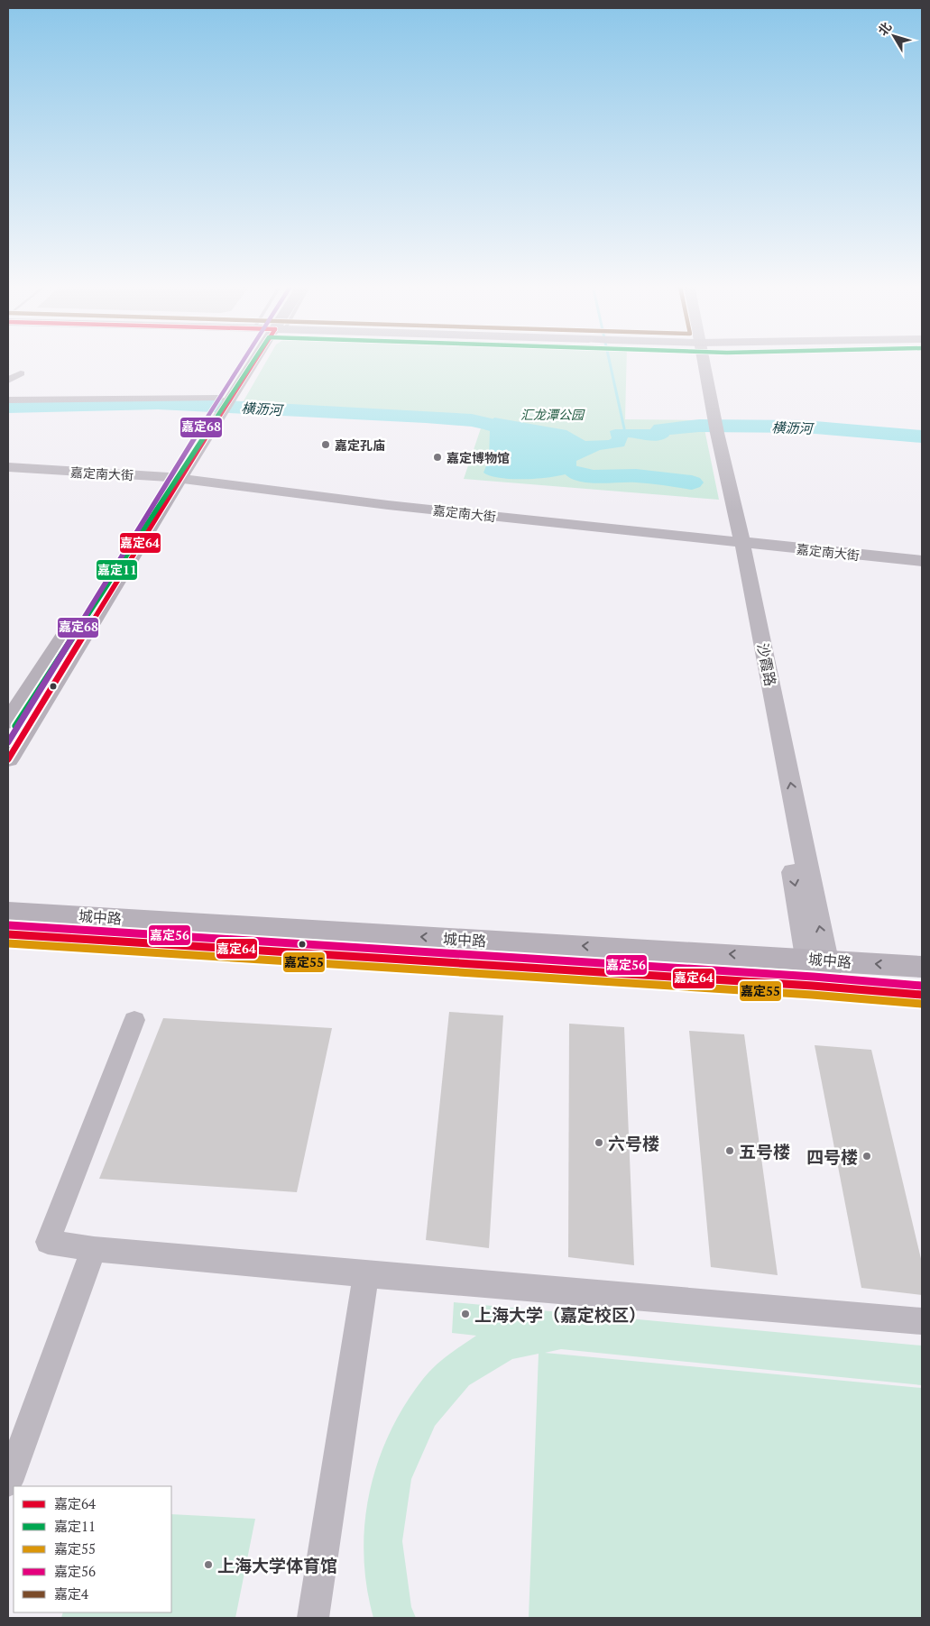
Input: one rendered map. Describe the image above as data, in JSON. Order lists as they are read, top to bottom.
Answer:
{
  "streets": {
    "main road": ["城中路"],
    "street": ["嘉定南大街", "沙霞路"]
  },
  "crossings": [
    ["嘉定南大街", "沙霞路"],
    ["沙霞路", "城中路"]
  ],
  "water": ["横沥河"],
  "parks": ["汇龙潭公园"],
  "places": [
    "嘉定孔庙",
    "嘉定博物馆",
    "六号楼",
    "五号楼",
    "四号楼",
    "上海大学（嘉定校区）",
    "上海大学体育馆"
  ],
  "lines": [
    "transit line 嘉定64",
    "transit line 嘉定11",
    "transit line 嘉定68",
    "transit line 嘉定56",
    "transit line 嘉定55"
  ],
  "legend": [
    "嘉定64",
    "嘉定11",
    "嘉定55",
    "嘉定56",
    "嘉定4"
  ],
  "north": "top left"
}
